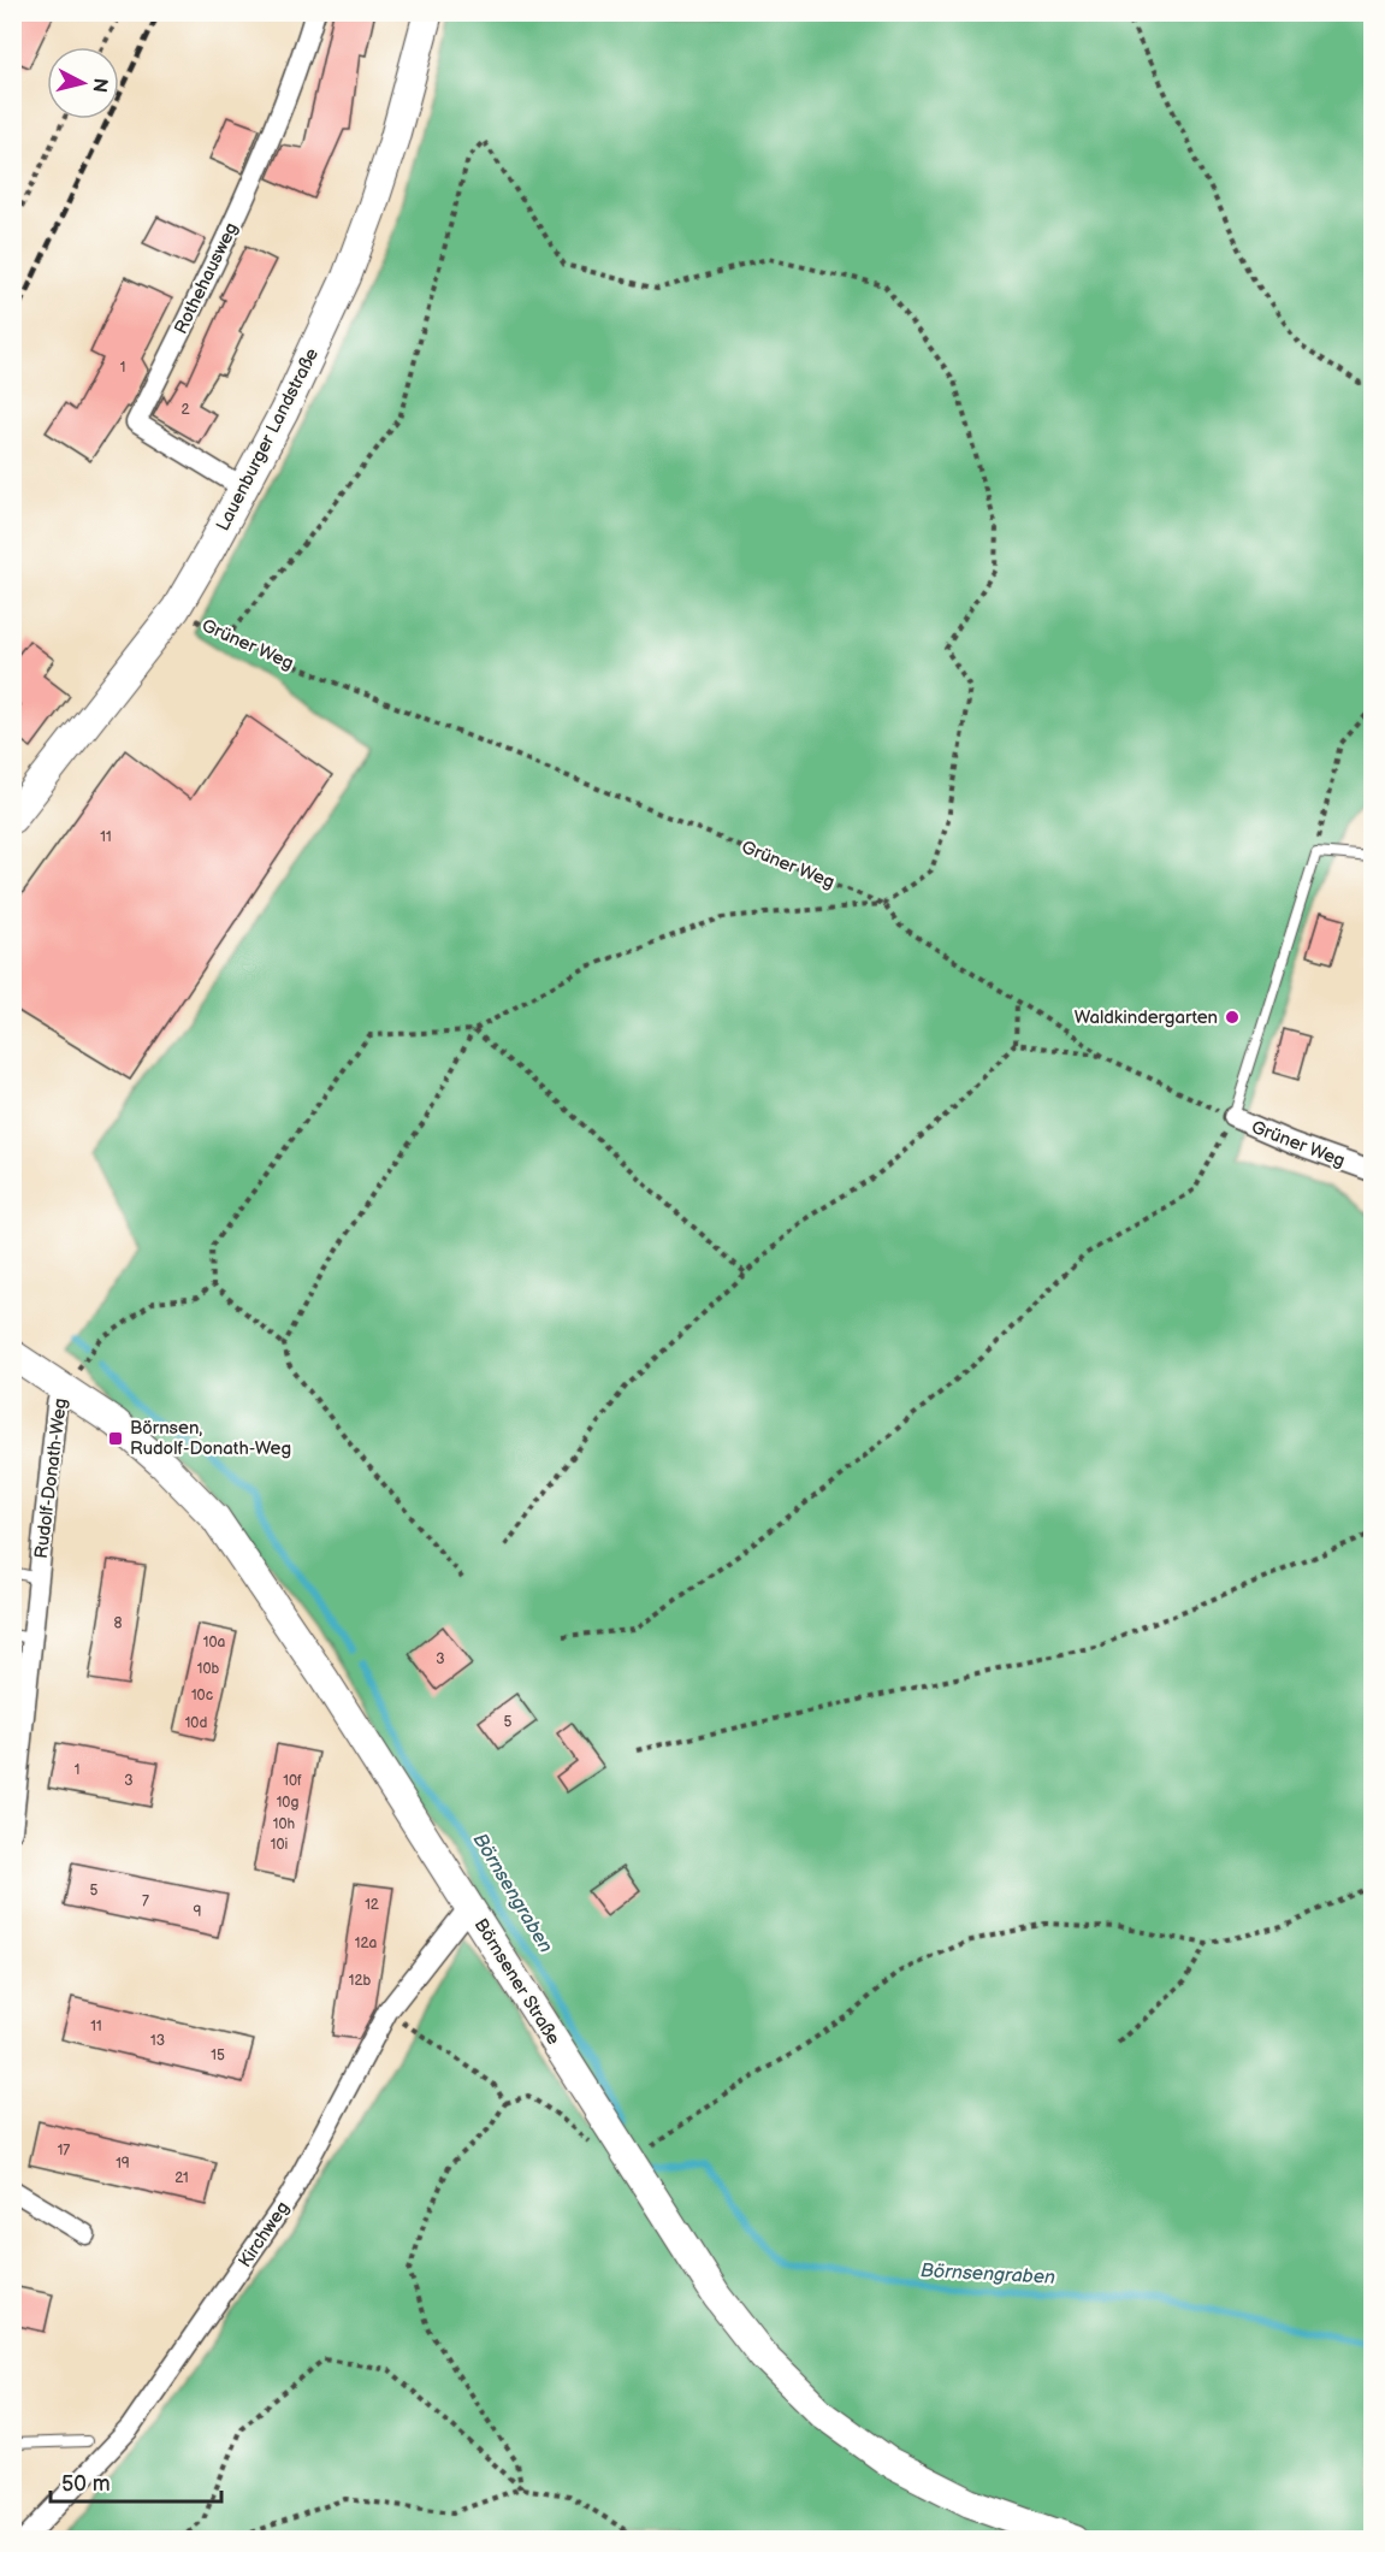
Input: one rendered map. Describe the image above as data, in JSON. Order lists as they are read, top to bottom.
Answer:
{
  "streets": {
    "street": [
      "Rothehausweg",
      "Lauenburger Landstraße",
      "Grüner Weg",
      "Rudolf-Donath-Weg",
      "Börnsener Straße",
      "Kirchweg"
    ]
  },
  "crossings": [
    ["Rothehausweg", "Lauenburger Landstraße"],
    ["Lauenburger Landstraße", "Grüner Weg"],
    ["Rudolf-Donath-Weg", "Börnsener Straße"],
    ["Börnsener Straße", "Kirchweg"]
  ],
  "water": ["Börnsengraben"],
  "places": {
    "other": ["Waldkindergarten"],
    "transit": ["Börnsen, Rudolf-Donath-Weg"]
  },
  "house_numbers": [
    "1",
    "2",
    "11",
    "8",
    "10a",
    "3",
    "10b",
    "10c",
    "5",
    "10d",
    "1",
    "3",
    "10f",
    "10g",
    "10h",
    "10i",
    "5",
    "7",
    "12",
    "9",
    "12a",
    "12b",
    "11",
    "13",
    "15",
    "17",
    "19",
    "21"
  ],
  "scale_bar": "50 m",
  "north": "right"
}
